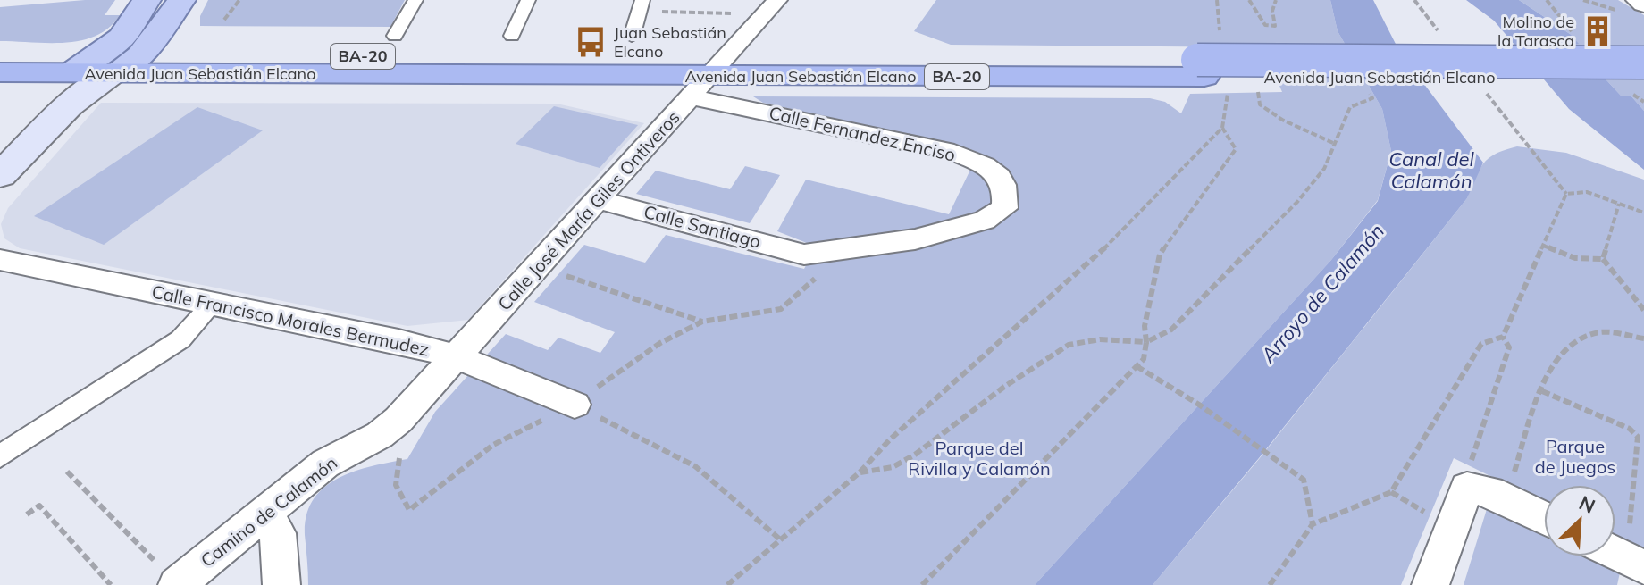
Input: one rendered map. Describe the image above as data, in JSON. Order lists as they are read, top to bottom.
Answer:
{
  "streets": {
    "highway": ["BA-20", "Avenida Juan Sebastián Elcano"],
    "street": [
      "Calle Fernandez Enciso",
      "Calle José María Giles Ontiveros",
      "Calle Santiago",
      "Calle Francisco Morales Bermudez",
      "Camino de Calamón"
    ]
  },
  "crossings": [
    ["Avenida Juan Sebastián Elcano", "Calle Fernandez Enciso"],
    ["Avenida Juan Sebastián Elcano", "Calle José María Giles Ontiveros"],
    ["Calle Fernandez Enciso", "Calle José María Giles Ontiveros"],
    ["Calle Fernandez Enciso", "Calle Santiago"],
    ["Calle José María Giles Ontiveros", "Calle Santiago"],
    ["Calle José María Giles Ontiveros", "Calle Francisco Morales Bermudez"],
    ["Calle José María Giles Ontiveros", "Camino de Calamón"],
    ["Calle Francisco Morales Bermudez", "Camino de Calamón"]
  ],
  "water": ["Canal del Calamón", "Arroyo de Calamón"],
  "parks": ["Parque de Juegos", "Parque del Rivilla y Calamón"],
  "places": {
    "building": ["Molino de la Tarasca"],
    "bus stop": ["Juan Sebastián Elcano"]
  },
  "north": "top right"
}
